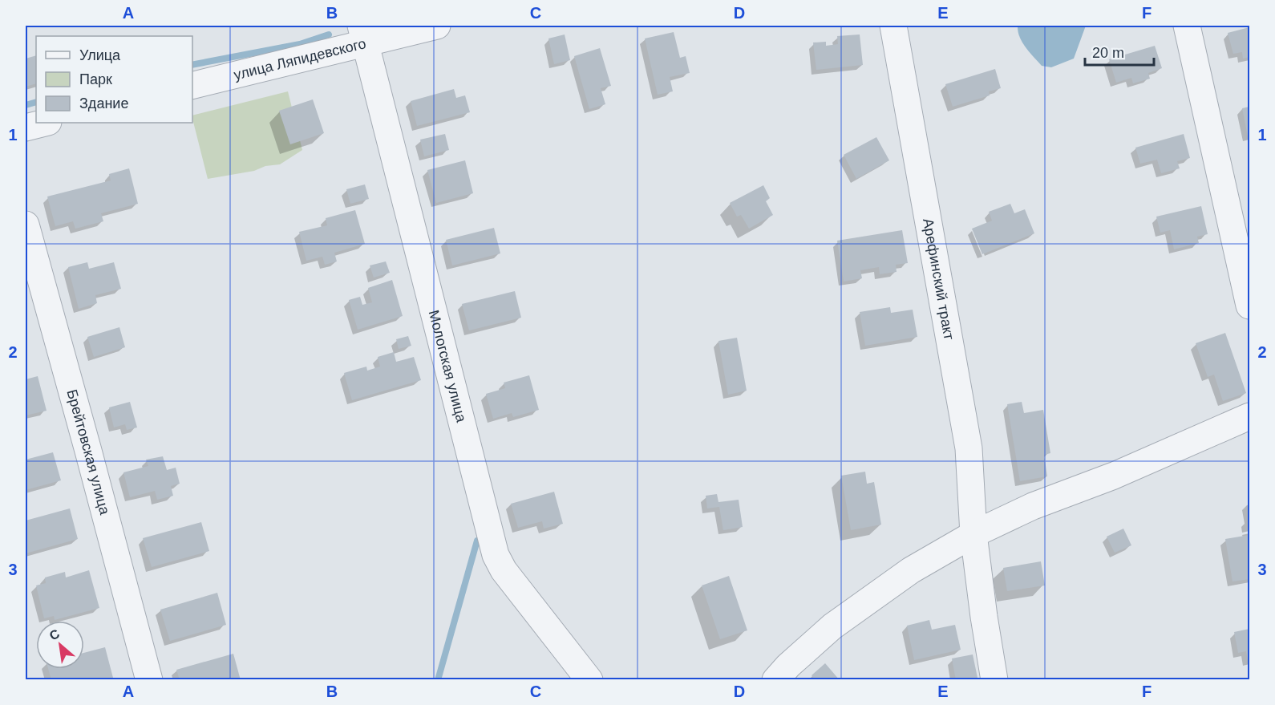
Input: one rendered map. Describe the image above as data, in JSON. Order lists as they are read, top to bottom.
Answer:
{
  "streets": {
    "street": [
      "улица Ляпидевского",
      "Арефинский тракт",
      "Мологская улица",
      "Брейтовская улица"
    ]
  },
  "crossings": [
    ["улица Ляпидевского", "Мологская улица"]
  ],
  "legend": ["Улица", "Парк", "Здание"],
  "scale_bar": "20 m",
  "north": "top left",
  "grid": {
    "columns": [
      "A",
      "B",
      "C",
      "D",
      "E",
      "F"
    ],
    "rows": ["1", "2", "3"]
  }
}
